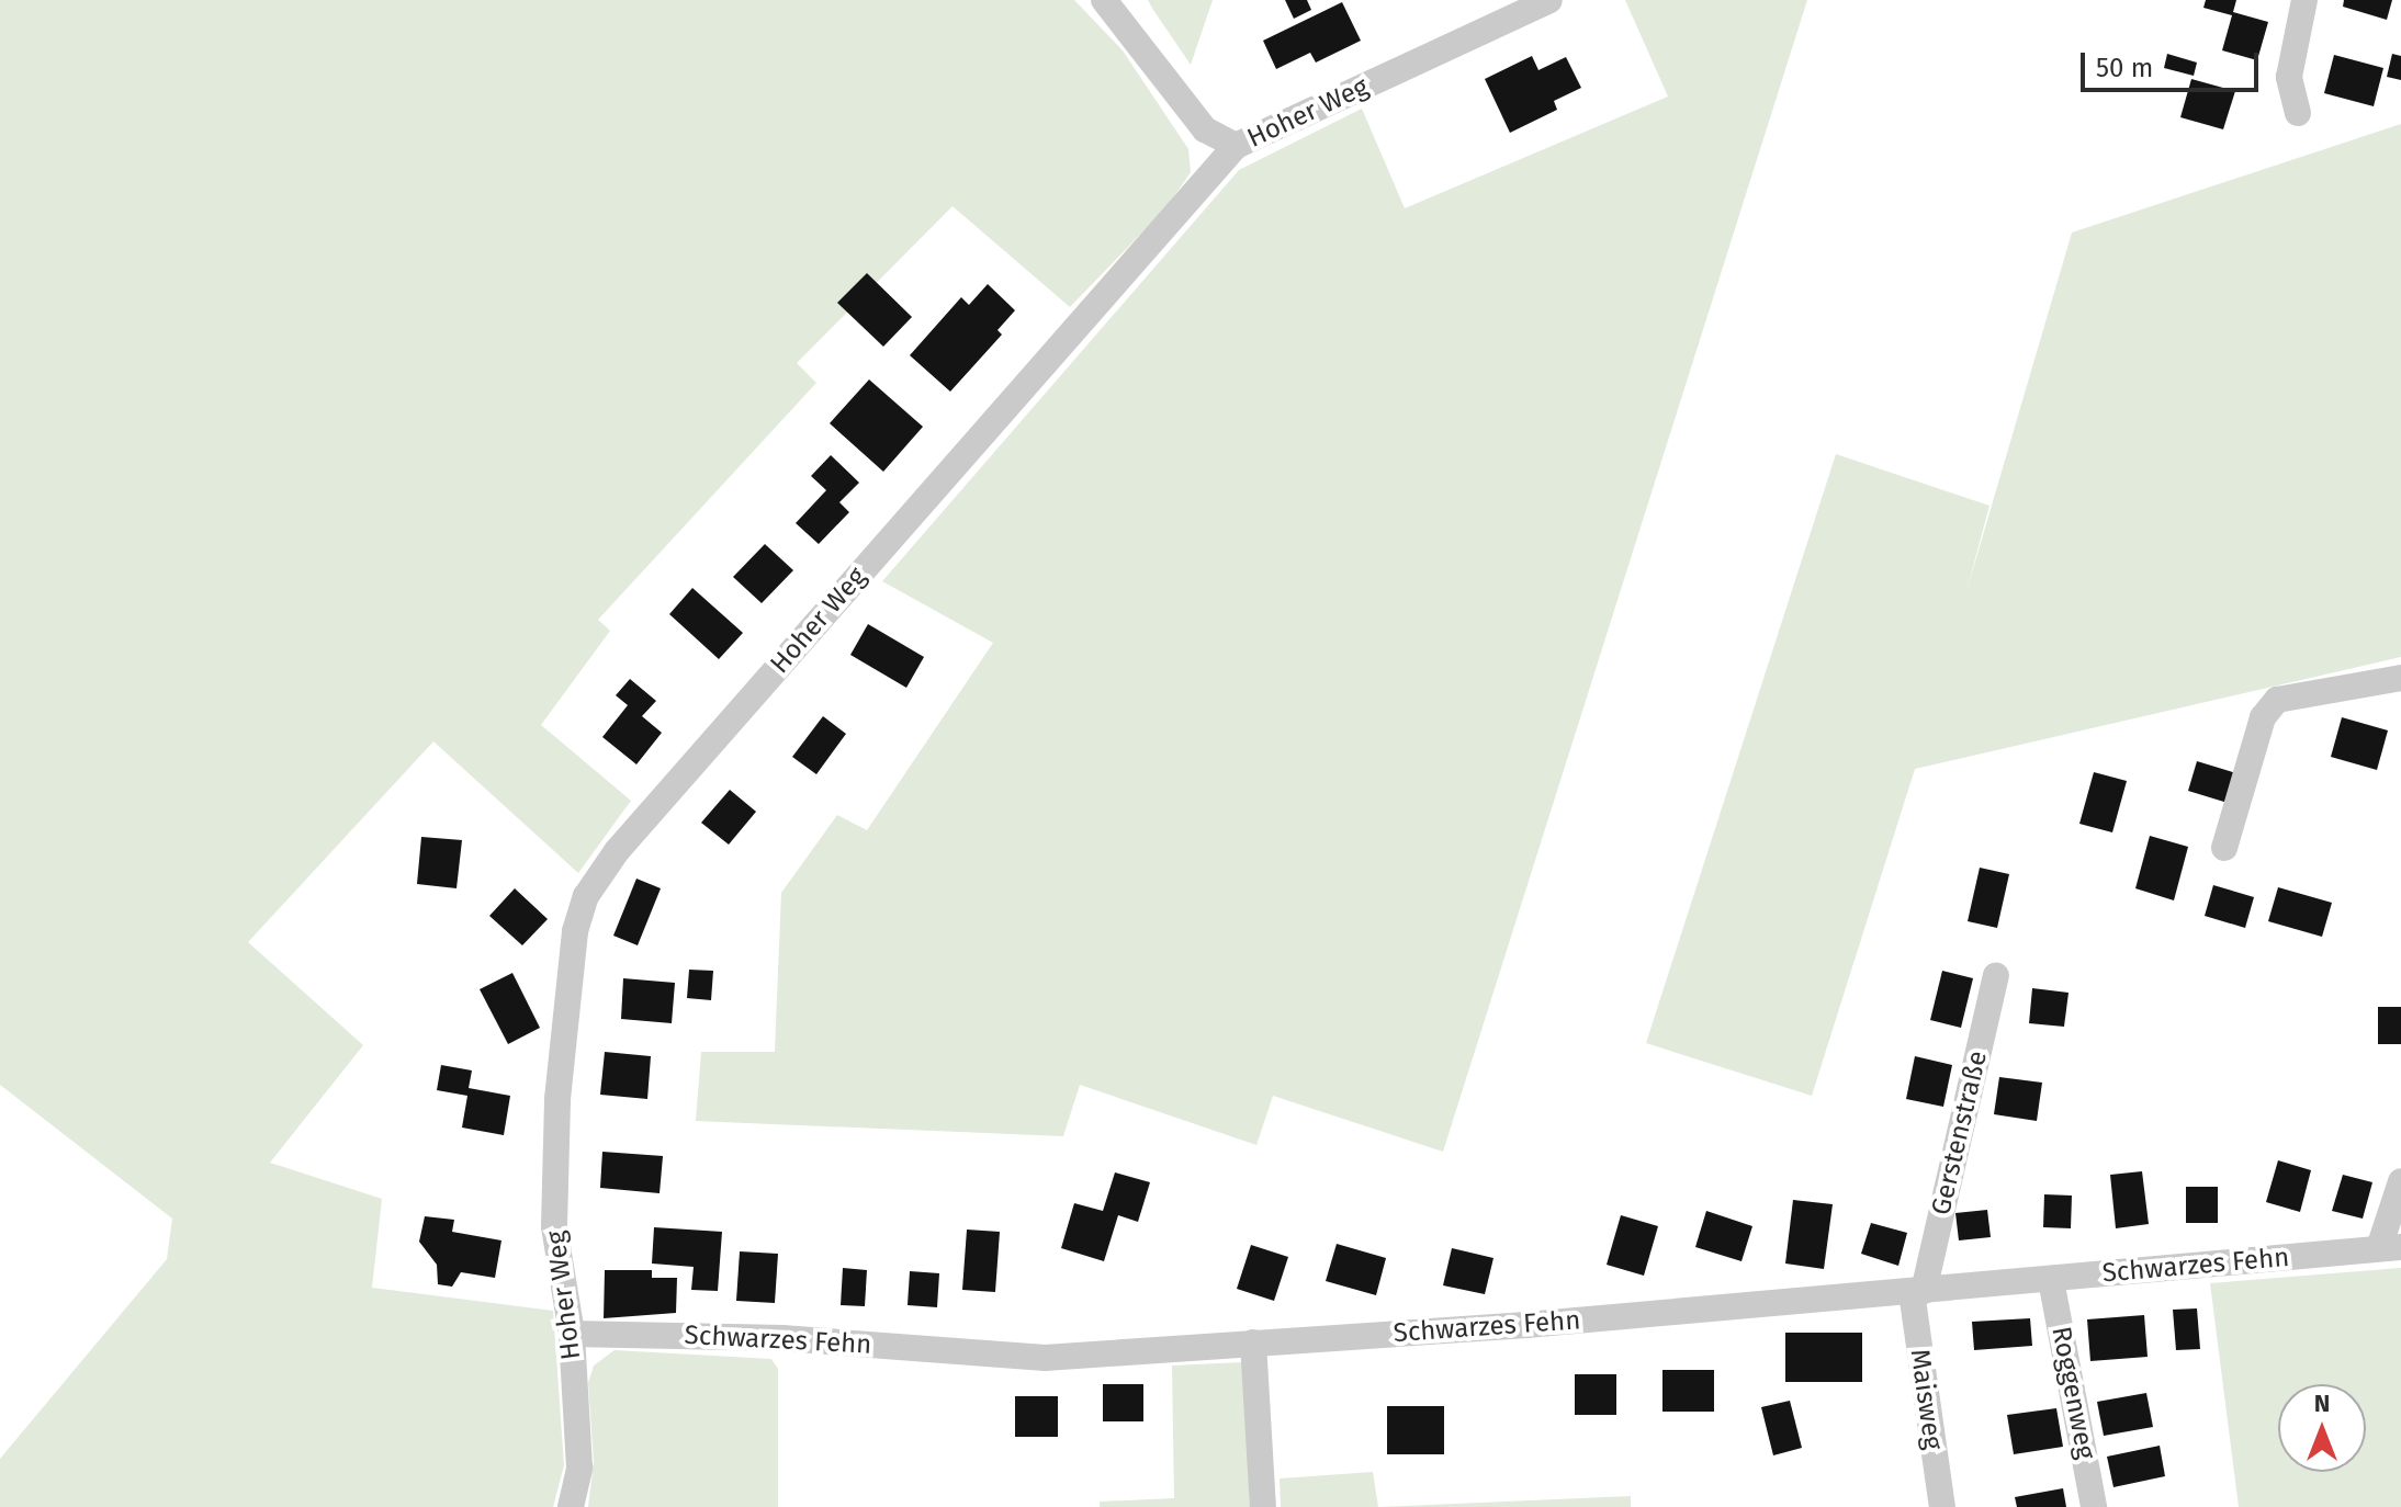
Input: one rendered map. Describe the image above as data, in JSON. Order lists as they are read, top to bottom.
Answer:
{
  "streets": {
    "street": [
      "Hoher Weg",
      "Gerstenstraße",
      "Schwarzes Fehn",
      "Roggenweg",
      "Maisweg"
    ]
  },
  "crossings": [
    ["Hoher Weg", "Schwarzes Fehn"],
    ["Gerstenstraße", "Schwarzes Fehn"],
    ["Gerstenstraße", "Maisweg"],
    ["Schwarzes Fehn", "Roggenweg"],
    ["Schwarzes Fehn", "Maisweg"]
  ],
  "scale_bar": "50 m",
  "north": "top"
}
